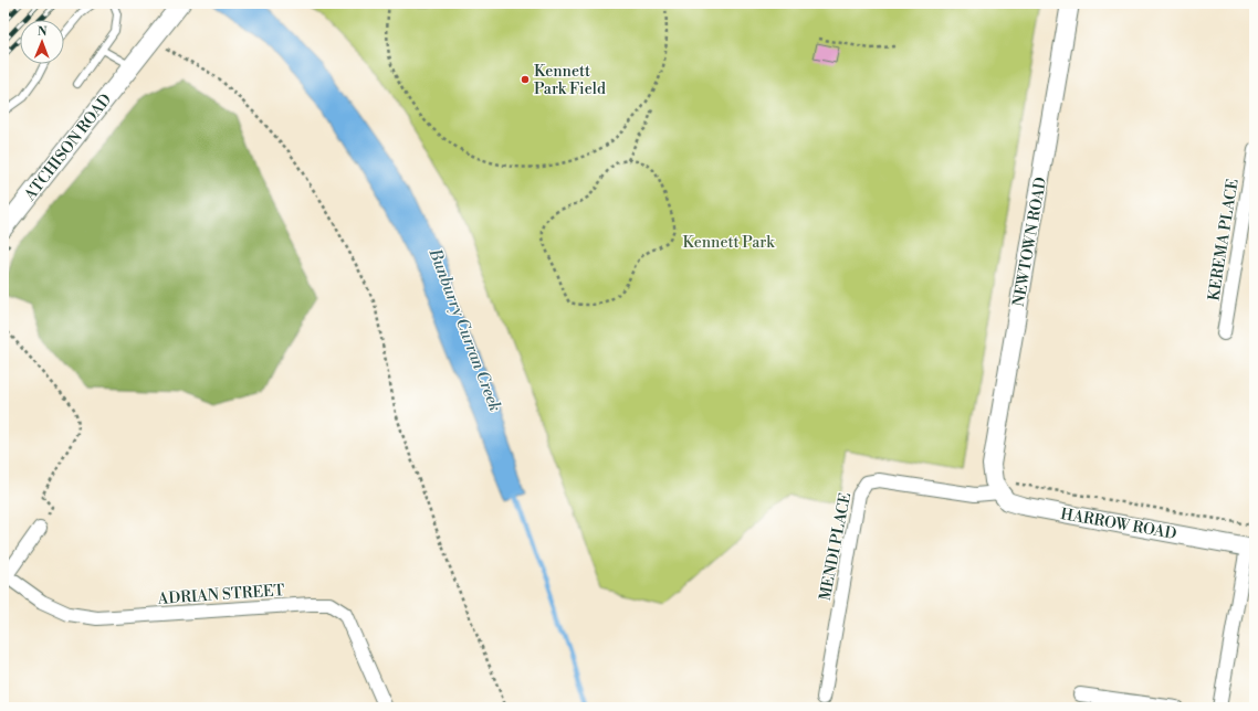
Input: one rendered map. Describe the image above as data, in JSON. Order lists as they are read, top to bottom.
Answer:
{
  "streets": {
    "street": [
      "ATCHISON ROAD",
      "KEREMA PLACE",
      "NEWTOWN ROAD",
      "HARROW ROAD",
      "MENDI PLACE",
      "ADRIAN STREET"
    ]
  },
  "crossings": [
    ["NEWTOWN ROAD", "HARROW ROAD"],
    ["NEWTOWN ROAD", "MENDI PLACE"],
    ["HARROW ROAD", "MENDI PLACE"]
  ],
  "water": ["Bunburry Curran Creek"],
  "parks": ["Kennett Park"],
  "places": ["Kennett Park Field"],
  "north": "top"
}
